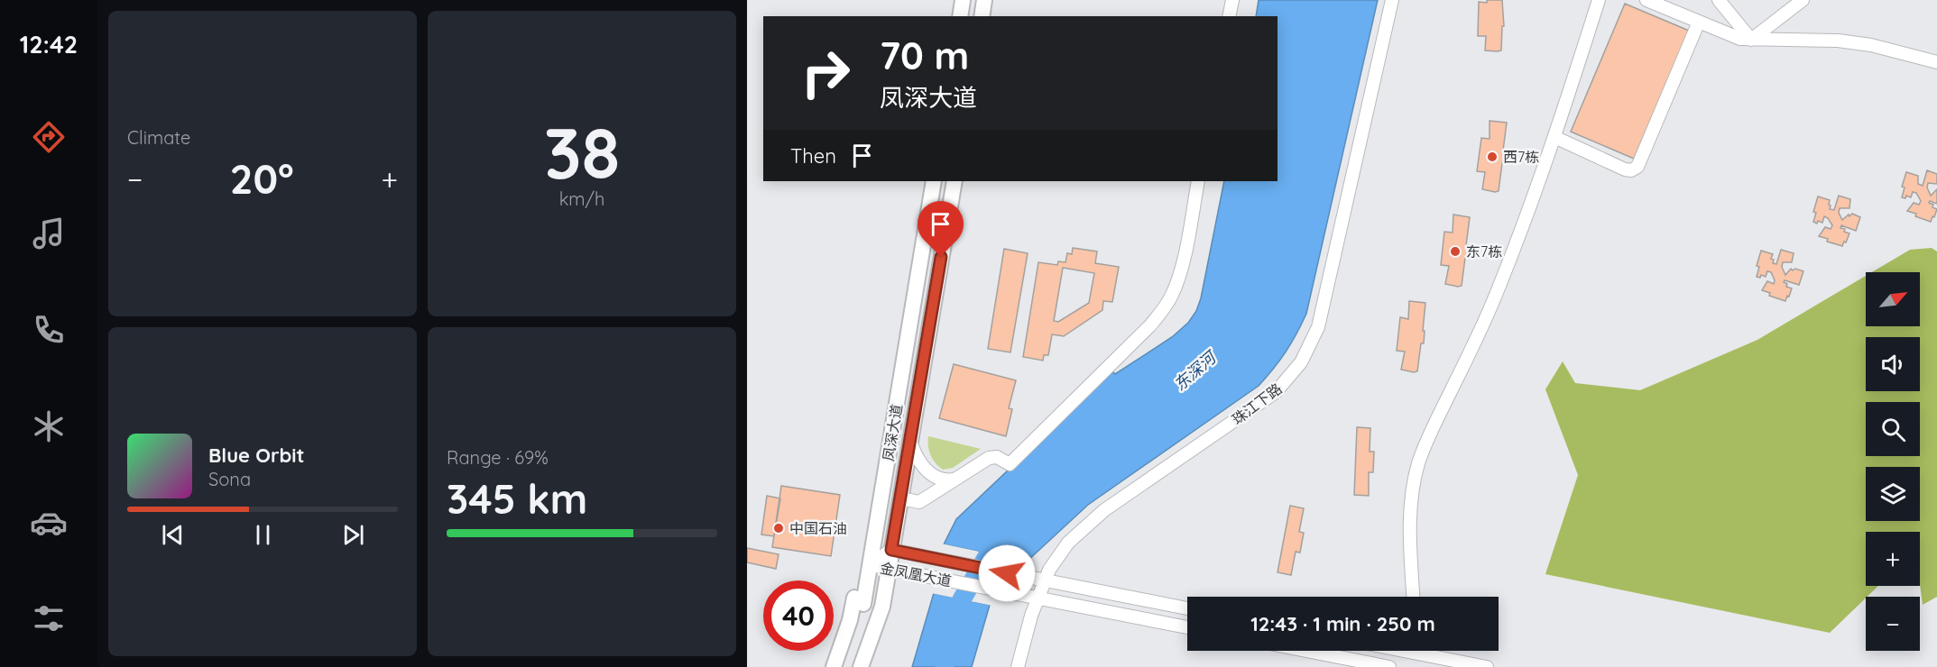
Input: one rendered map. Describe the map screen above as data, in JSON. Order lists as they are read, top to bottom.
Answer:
{
  "streets": {
    "main road": ["凤深大道"],
    "street": ["珠江下路", "金凤凰大道"]
  },
  "crossings": [
    ["珠江下路", "金凤凰大道"],
    ["凤深大道", "金凤凰大道"]
  ],
  "water": ["东深河"],
  "places": ["西7栋", "东7栋", "中国石油"],
  "north": "top right",
  "page": {
    "tabs": "12:42",
    "tile": [
      "Climate",
      ["38", "km/h"],
      ["Range · 69%", "345 km"]
    ],
    "turn": ["70 m", "凤深大道"],
    "then": "Then",
    "heat": ["−", "20°", "+"],
    "map_buttons": ["+", "−"],
    "song": ["Blue Orbit", "Sona"],
    "limit": "40",
    "trip": "12:43 · 1 min · 250 m"
  }
}
